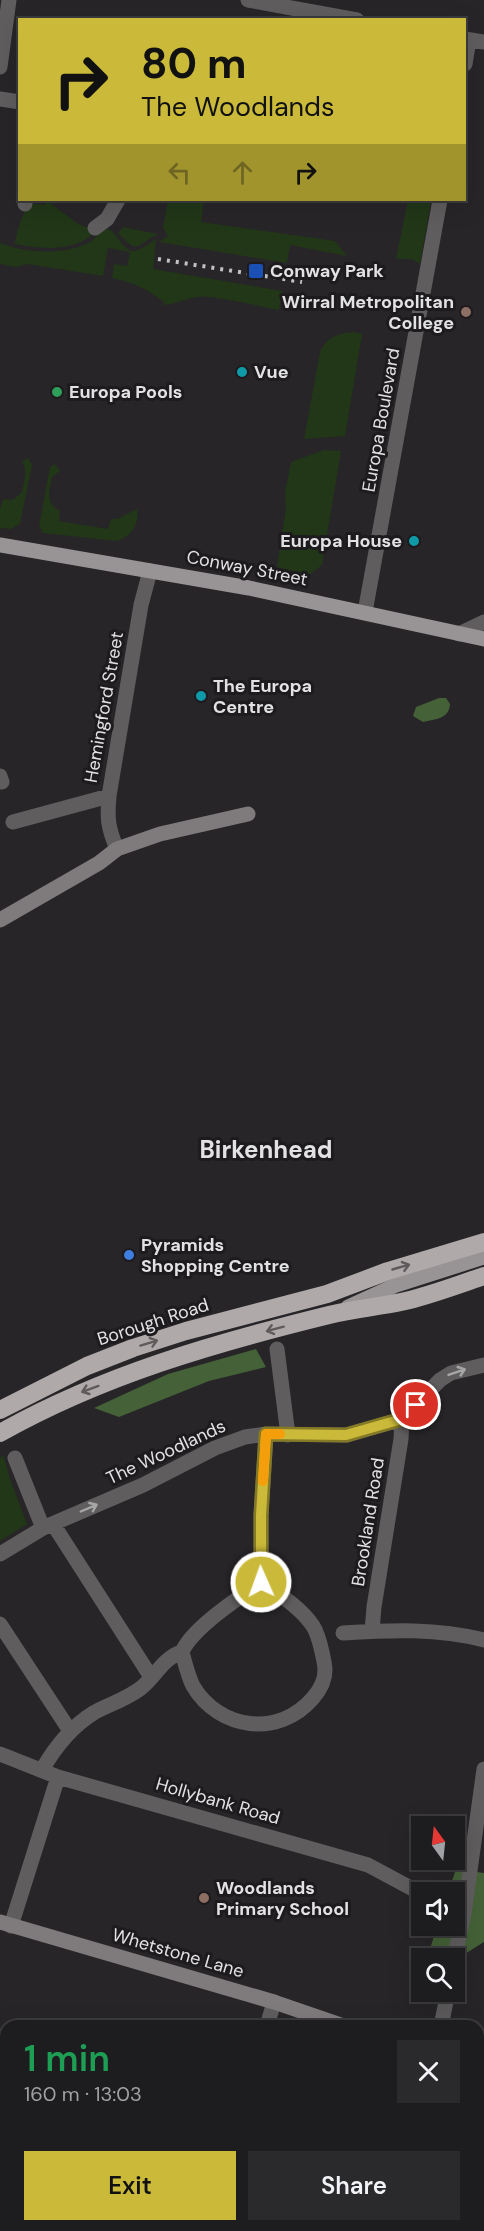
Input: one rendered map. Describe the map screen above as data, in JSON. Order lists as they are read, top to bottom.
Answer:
{
  "streets": {
    "highway": ["Borough Road"],
    "main road": ["Conway Street", "Whetstone Lane"],
    "street": [
      "Europa Boulevard",
      "Hemingford Street",
      "The Woodlands",
      "Brookland Road",
      "Hollybank Road"
    ]
  },
  "crossings": [
    ["Europa Boulevard", "Conway Street"],
    ["Conway Street", "Hemingford Street"],
    ["The Woodlands", "Brookland Road"]
  ],
  "one_way": ["The Woodlands"],
  "districts": ["Birkenhead"],
  "places": {
    "transit": ["Conway Park"],
    "other": [
      "Wirral Metropolitan College",
      "Vue",
      "Europa Pools",
      "Europa House",
      "The Europa Centre",
      "Pyramids Shopping Centre",
      "Woodlands Primary School"
    ]
  },
  "north": "top",
  "page": {
    "turn": ["80 m", "The Woodlands"],
    "heading": ["1 min", "160 m · 13:03"],
    "buttons": ["Exit", "Share"]
  }
}
